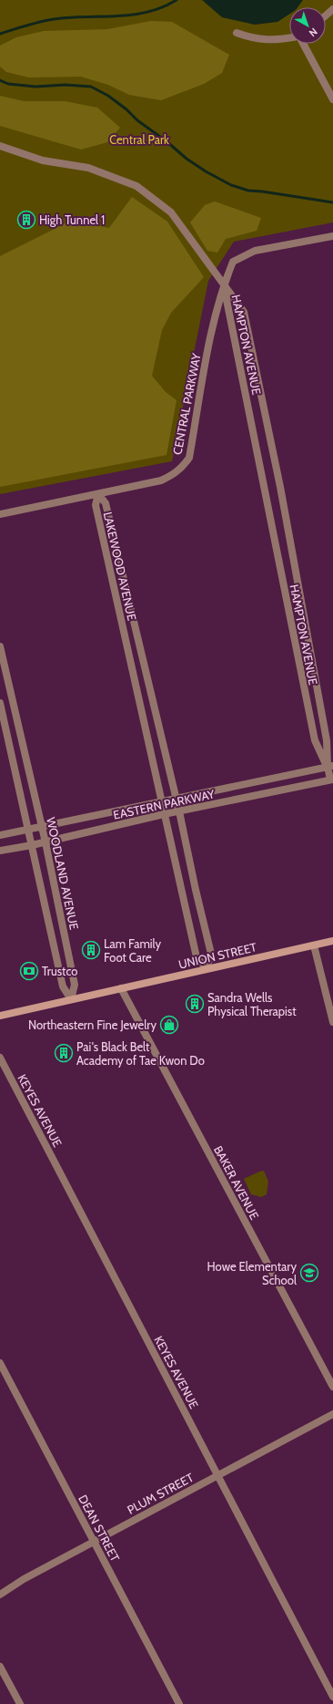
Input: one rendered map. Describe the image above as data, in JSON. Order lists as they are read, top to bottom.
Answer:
{
  "streets": {
    "main road": ["UNION STREET"],
    "street": [
      "HAMPTON AVENUE",
      "CENTRAL PARKWAY",
      "LAKEWOOD AVENUE",
      "EASTERN PARKWAY",
      "WOODLAND AVENUE",
      "KEYES AVENUE",
      "BAKER AVENUE",
      "PLUM STREET",
      "DEAN STREET"
    ]
  },
  "crossings": [
    ["HAMPTON AVENUE", "CENTRAL PARKWAY"],
    ["HAMPTON AVENUE", "EASTERN PARKWAY"],
    ["CENTRAL PARKWAY", "LAKEWOOD AVENUE"],
    ["LAKEWOOD AVENUE", "EASTERN PARKWAY"],
    ["LAKEWOOD AVENUE", "UNION STREET"],
    ["EASTERN PARKWAY", "WOODLAND AVENUE"],
    ["WOODLAND AVENUE", "UNION STREET"],
    ["UNION STREET", "BAKER AVENUE"],
    ["KEYES AVENUE", "PLUM STREET"],
    ["PLUM STREET", "DEAN STREET"]
  ],
  "parks": ["Central Park"],
  "places": {
    "building": [
      "High Tunnel 1",
      "Lam Family Foot Care",
      "Sandra Wells Physical Therapist",
      "Pai's Black Belt Academy of Tae Kwon Do"
    ],
    "bank": ["Trustco"],
    "shop": ["Northeastern Fine Jewelry"],
    "school or university": ["Howe Elementary School"]
  },
  "north": "bottom right"
}
